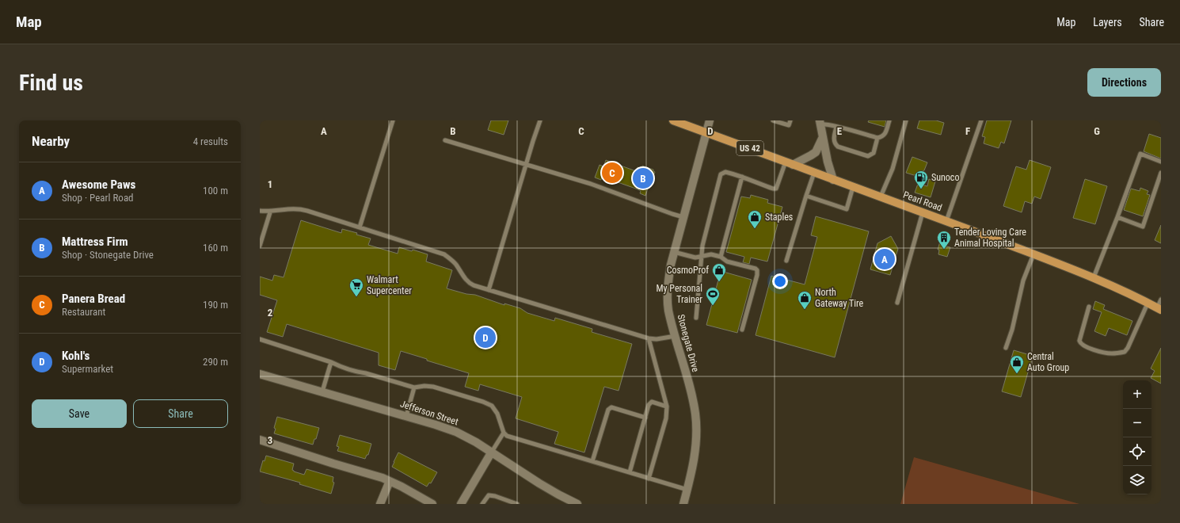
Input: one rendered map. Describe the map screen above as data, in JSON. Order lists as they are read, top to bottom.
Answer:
{
  "streets": {
    "main road": ["US 42", "Pearl Road"],
    "street": ["Stonegate Drive", "Jefferson Street"]
  },
  "crossings": [
    ["Pearl Road", "Stonegate Drive"]
  ],
  "places": {
    "fuel station": ["Sunoco"],
    "shop": [
      "Staples",
      "CosmoProf",
      "North Gateway Tire",
      "Central Auto Group"
    ],
    "building": ["Tender Loving Care Animal Hospital"],
    "supermarket": ["Walmart Supercenter"],
    "sports": ["My Personal Trainer"]
  },
  "page": {
    "header": "Map",
    "nav": ["Map", "Layers", "Share"],
    "buttons": [
      "Directions",
      ["Save", "Share"]
    ],
    "title": "Find us",
    "heading": ["Nearby", "4 results"],
    "pins": [
      "C",
      "B",
      "A",
      "D"
    ],
    "list": [
      {
        "mark": "A",
        "name": "Awesome Paws",
        "note": "Shop · Pearl Road",
        "value": "100 m"
      },
      {
        "mark": "B",
        "name": "Mattress Firm",
        "note": "Shop · Stonegate Drive",
        "value": "160 m"
      },
      {
        "mark": "C",
        "name": "Panera Bread",
        "note": "Restaurant",
        "value": "190 m"
      },
      {
        "mark": "D",
        "name": "Kohl's",
        "note": "Supermarket",
        "value": "290 m"
      }
    ],
    "map_buttons": ["+", "−"]
  },
  "grid": {
    "columns": [
      "A",
      "B",
      "C",
      "D",
      "E",
      "F",
      "G"
    ],
    "rows": ["1", "2", "3"]
  }
}
